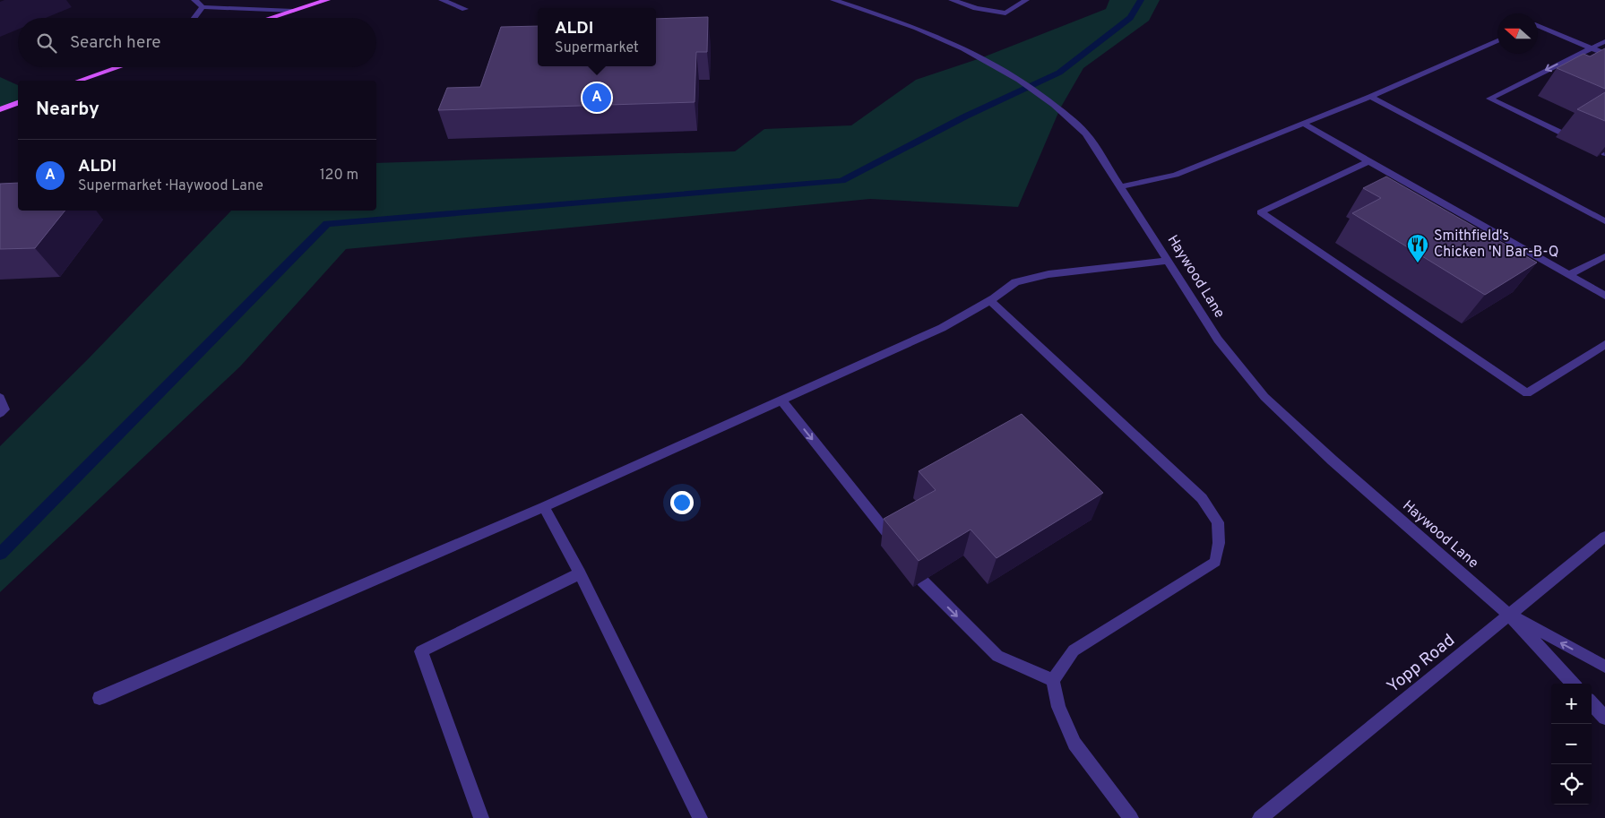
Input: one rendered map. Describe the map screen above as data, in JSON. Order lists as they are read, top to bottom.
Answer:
{
  "streets": {
    "street": ["Haywood Lane", "Yopp Road"]
  },
  "crossings": [
    ["Haywood Lane", "Yopp Road"]
  ],
  "places": {
    "restaurant": ["Smithfield's Chicken 'N Bar-B-Q"]
  },
  "north": "left",
  "page": {
    "popup": ["ALDI", "Supermarket"],
    "search": "Search here",
    "heading": "Nearby",
    "pins": "A",
    "list": [
      {
        "mark": "A",
        "name": "ALDI",
        "note": "Supermarket · Haywood Lane",
        "value": "120 m"
      }
    ],
    "map_buttons": ["+", "−"]
  }
}
